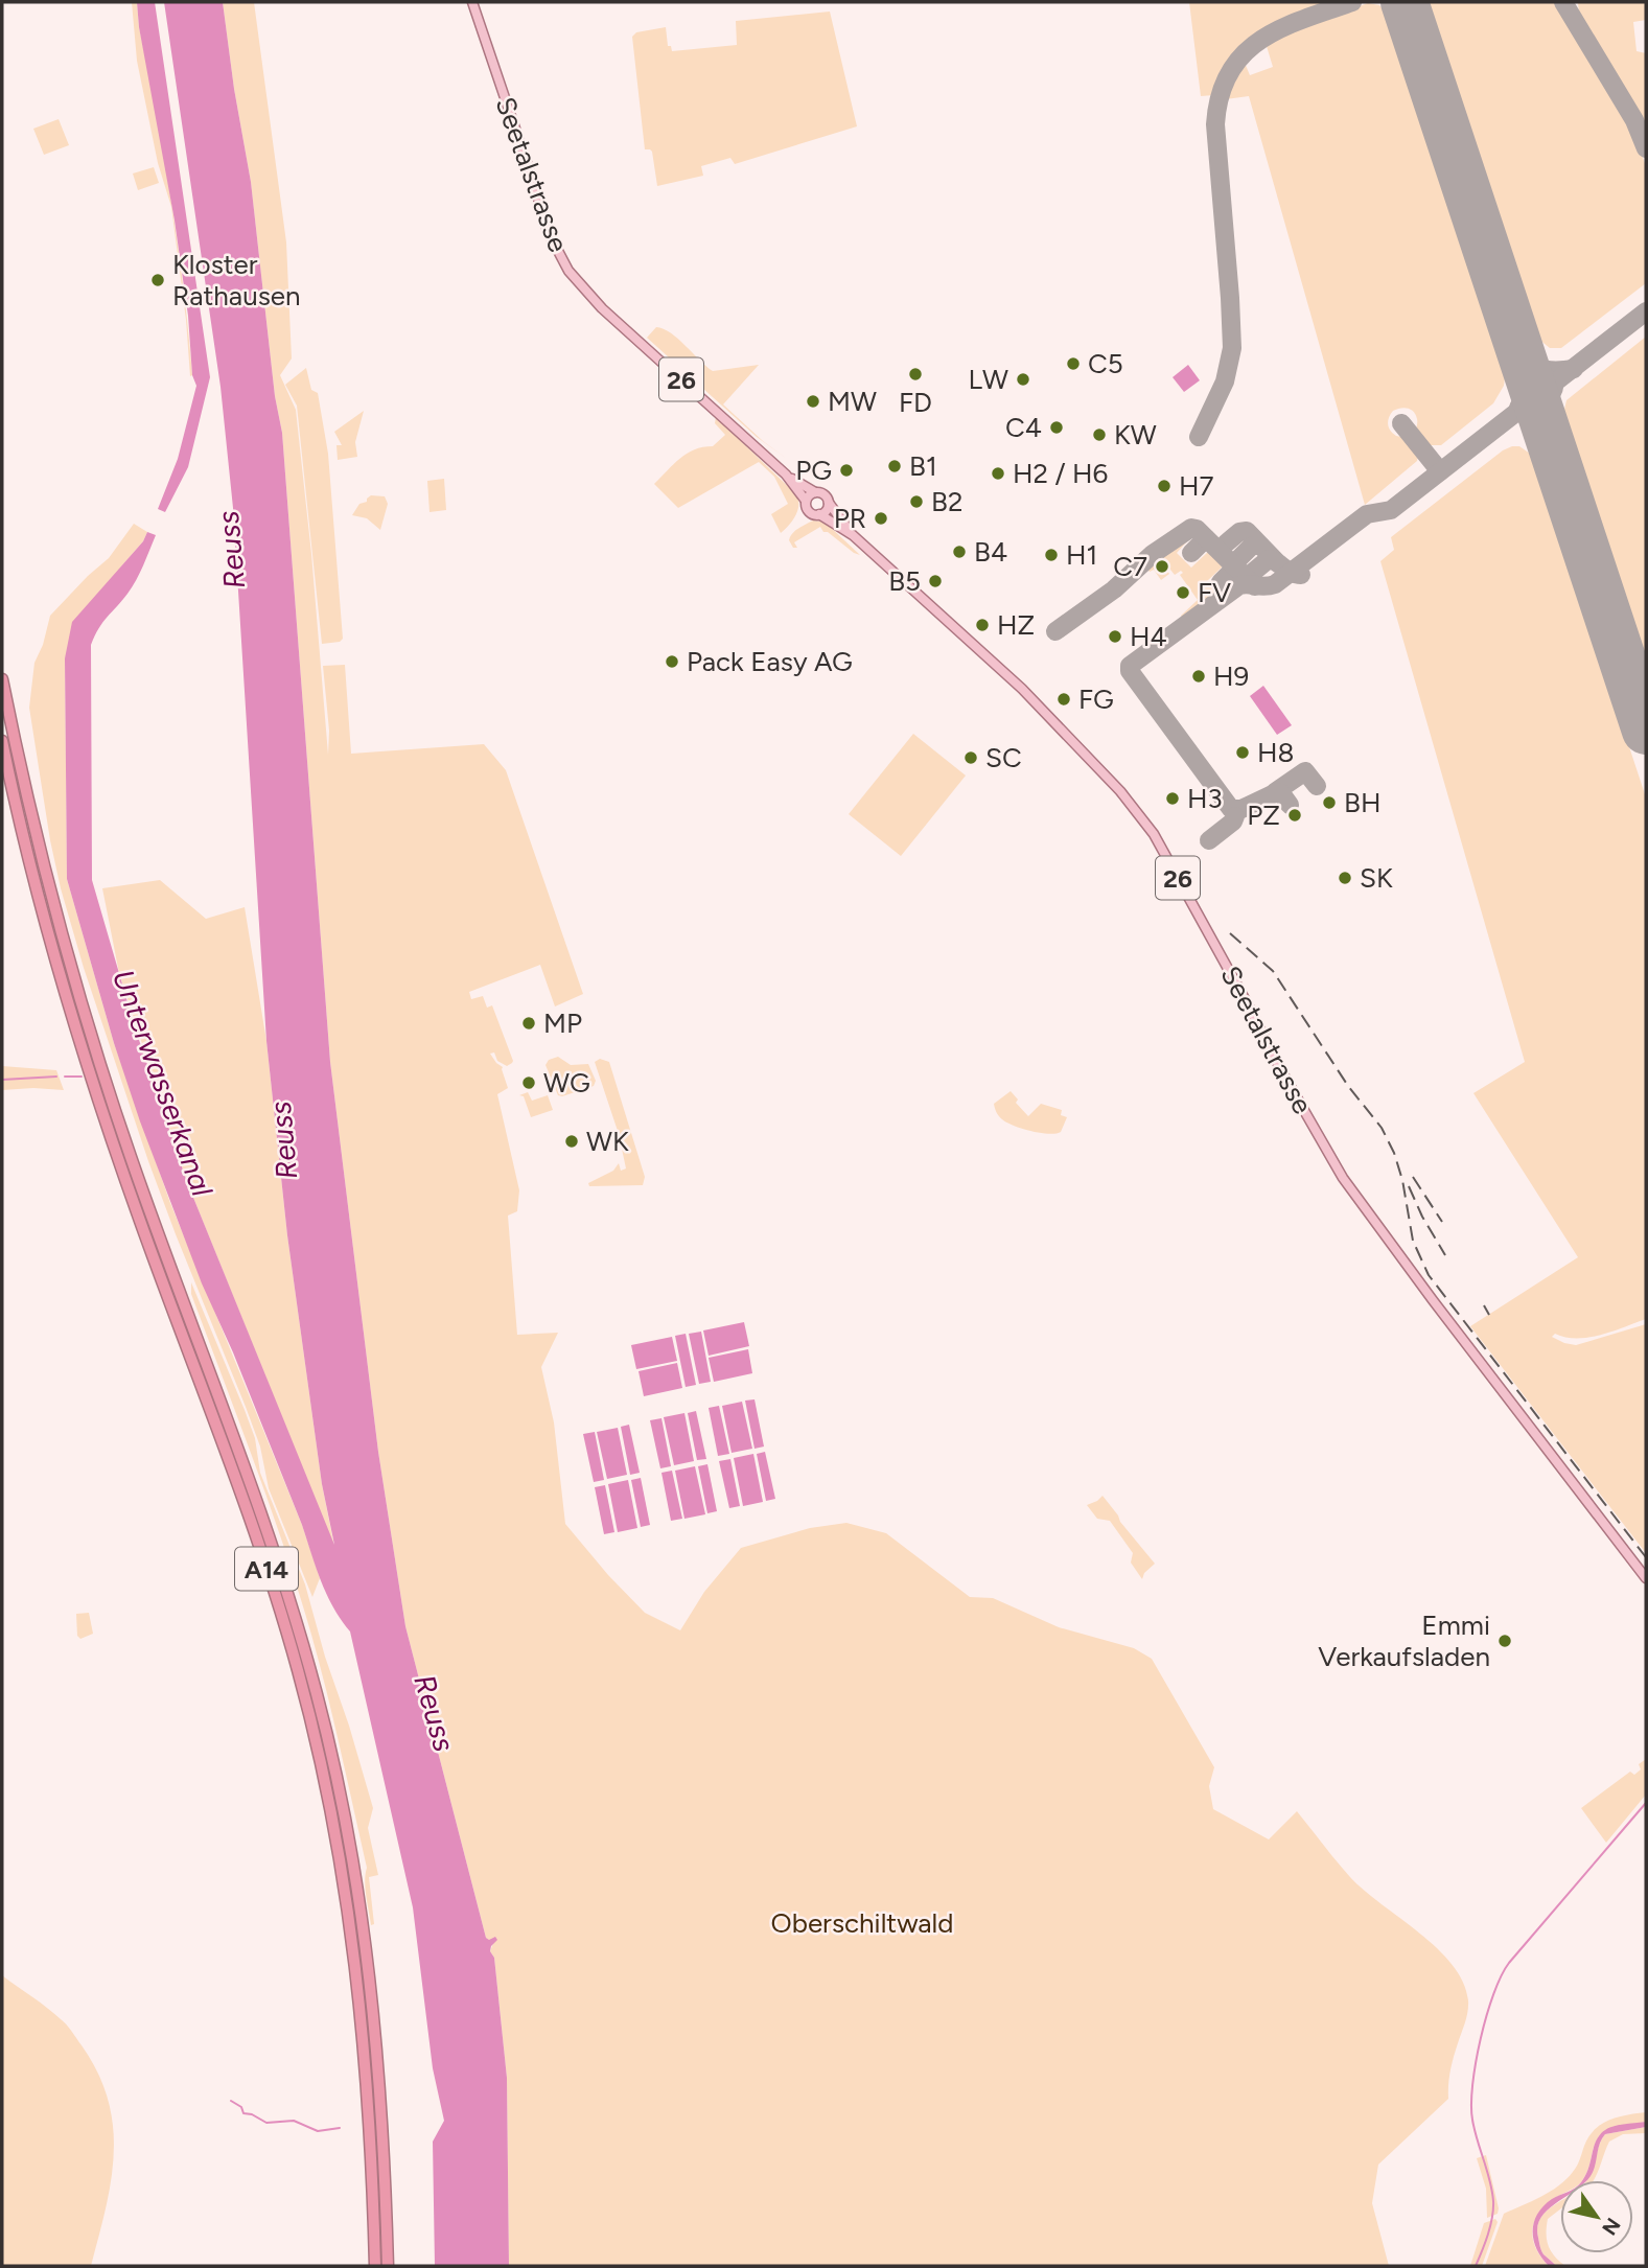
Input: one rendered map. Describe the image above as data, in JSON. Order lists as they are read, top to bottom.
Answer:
{
  "streets": {
    "highway": ["A14"],
    "main road": ["Seetalstrasse", "26"]
  },
  "water": ["Reuss", "Unterwasserkanal"],
  "parks": ["Oberschiltwald"],
  "places": [
    "Kloster Rathausen",
    "C5",
    "FD",
    "LW",
    "MW",
    "C4",
    "KW",
    "B1",
    "PG",
    "H2 / H6",
    "H7",
    "B2",
    "PR",
    "B4",
    "H1",
    "C7",
    "B5",
    "FV",
    "HZ",
    "H4",
    "Pack Easy AG",
    "H9",
    "FG",
    "H8",
    "SC",
    "H3",
    "BH",
    "PZ",
    "SK",
    "MP",
    "WG",
    "WK",
    "Emmi Verkaufsladen"
  ],
  "north": "bottom right"
}
